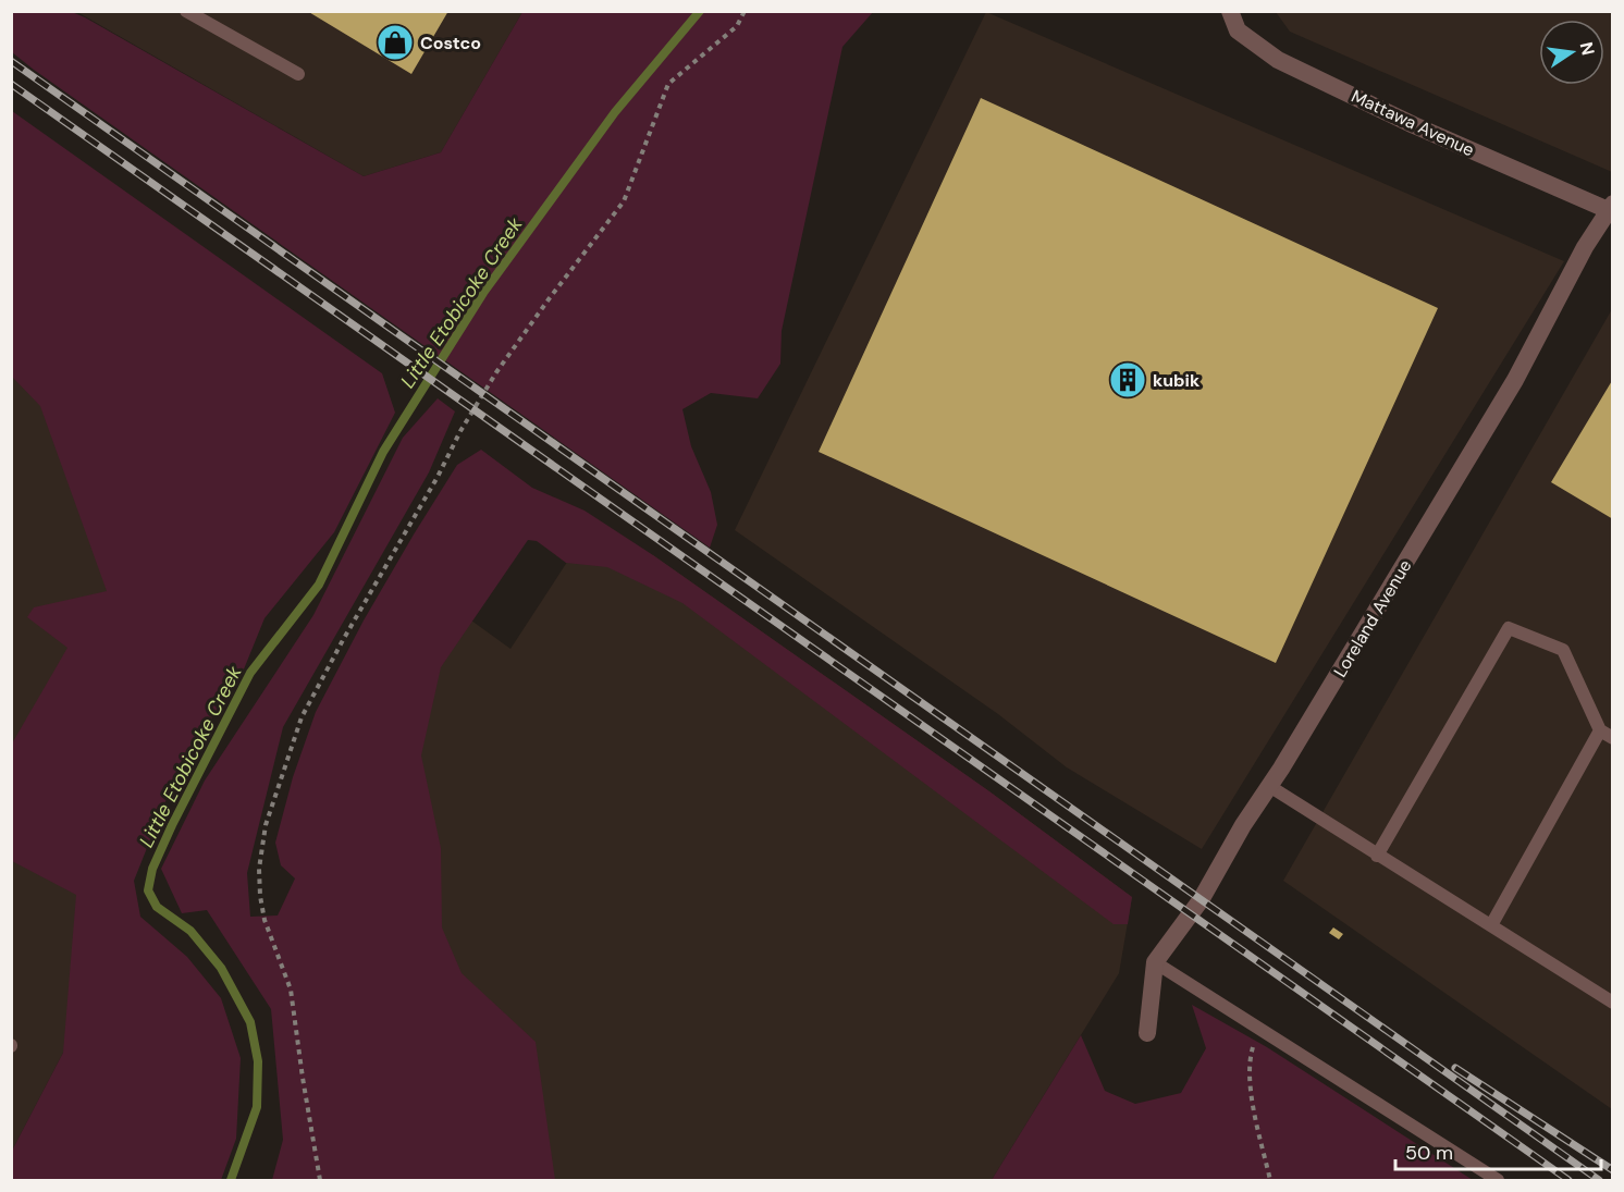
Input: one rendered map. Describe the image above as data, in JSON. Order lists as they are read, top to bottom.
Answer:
{
  "streets": {
    "street": ["Mattawa Avenue", "Loreland Avenue"]
  },
  "crossings": [
    ["Mattawa Avenue", "Loreland Avenue"]
  ],
  "water": ["Little Etobicoke Creek"],
  "places": {
    "shop": ["Costco"],
    "building": ["kubik"]
  },
  "scale_bar": "50 m",
  "north": "right"
}
